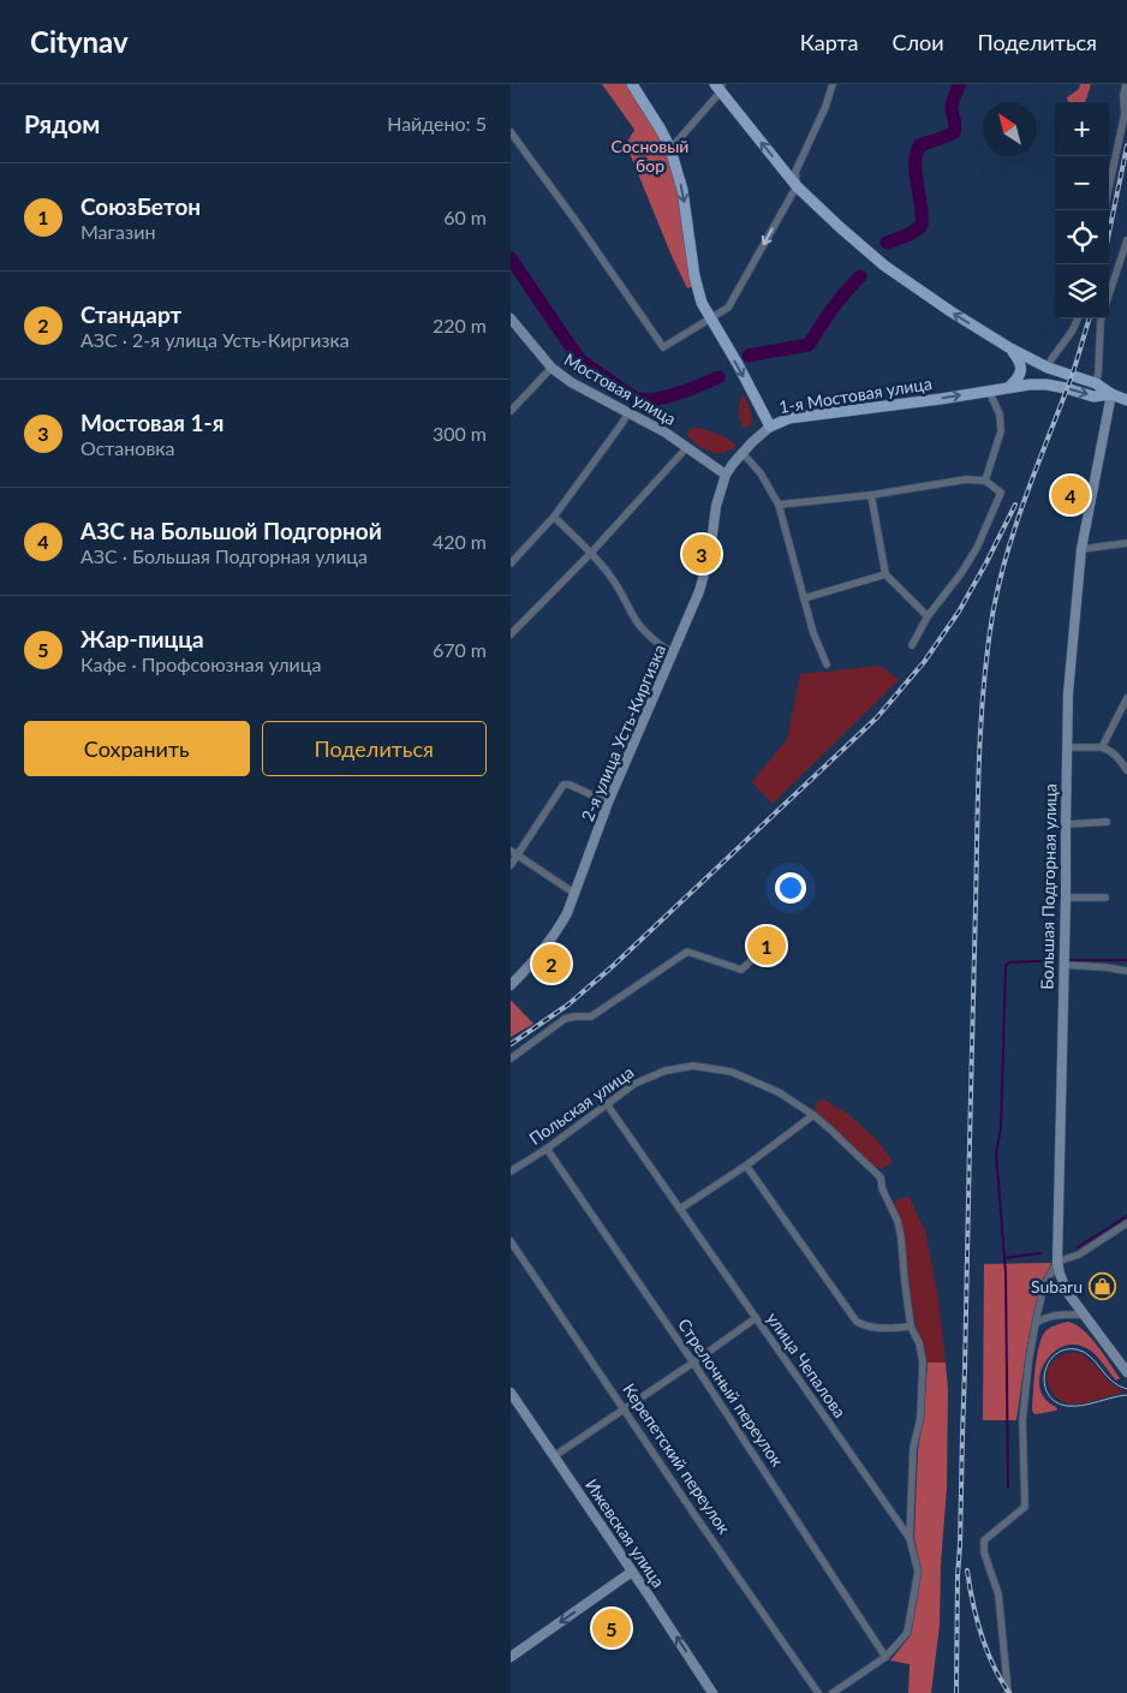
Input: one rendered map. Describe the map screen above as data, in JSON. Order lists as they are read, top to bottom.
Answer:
{
  "streets": {
    "main road": [
      "Мостовая улица",
      "1-я Мостовая улица",
      "2-я улица Усть-Киргизка",
      "Большая Подгорная улица",
      "Ижевская улица"
    ],
    "street": [
      "Польская улица",
      "улица Чепалова",
      "Стрелочный переулок",
      "Керепетский переулок"
    ]
  },
  "crossings": [
    ["Мостовая улица", "1-я Мостовая улица"],
    ["Мостовая улица", "2-я улица Усть-Киргизка"],
    ["1-я Мостовая улица", "2-я улица Усть-Киргизка"],
    ["1-я Мостовая улица", "Большая Подгорная улица"],
    ["Польская улица", "улица Чепалова"],
    ["Польская улица", "Стрелочный переулок"],
    ["улица Чепалова", "Стрелочный переулок"]
  ],
  "one_way": ["1-я Мостовая улица", "Ижевская улица"],
  "parks": ["Сосновый бор"],
  "places": {
    "shop": ["Subaru"]
  },
  "north": "top left",
  "page": {
    "header": "Citynav",
    "nav": ["Карта", "Слои", "Поделиться"],
    "heading": ["Рядом", "Найдено: 5"],
    "map_buttons": ["+", "−"],
    "list": [
      {
        "mark": "1",
        "name": "СоюзБетон",
        "note": "Магазин",
        "value": "60 m"
      },
      {
        "mark": "2",
        "name": "Стандарт",
        "note": "АЗС · 2-я улица Усть-Киргизка",
        "value": "220 m"
      },
      {
        "mark": "3",
        "name": "Мостовая 1-я",
        "note": "Остановка",
        "value": "300 m"
      },
      {
        "mark": "4",
        "name": "АЗС на Большой Подгорной",
        "note": "АЗС · Большая Подгорная улица",
        "value": "420 m"
      },
      {
        "mark": "5",
        "name": "Жар-пицца",
        "note": "Кафе · Профсоюзная улица",
        "value": "670 m"
      }
    ],
    "pins": [
      "4",
      "3",
      "1",
      "2",
      "5"
    ],
    "buttons": ["Сохранить", "Поделиться"]
  }
}
